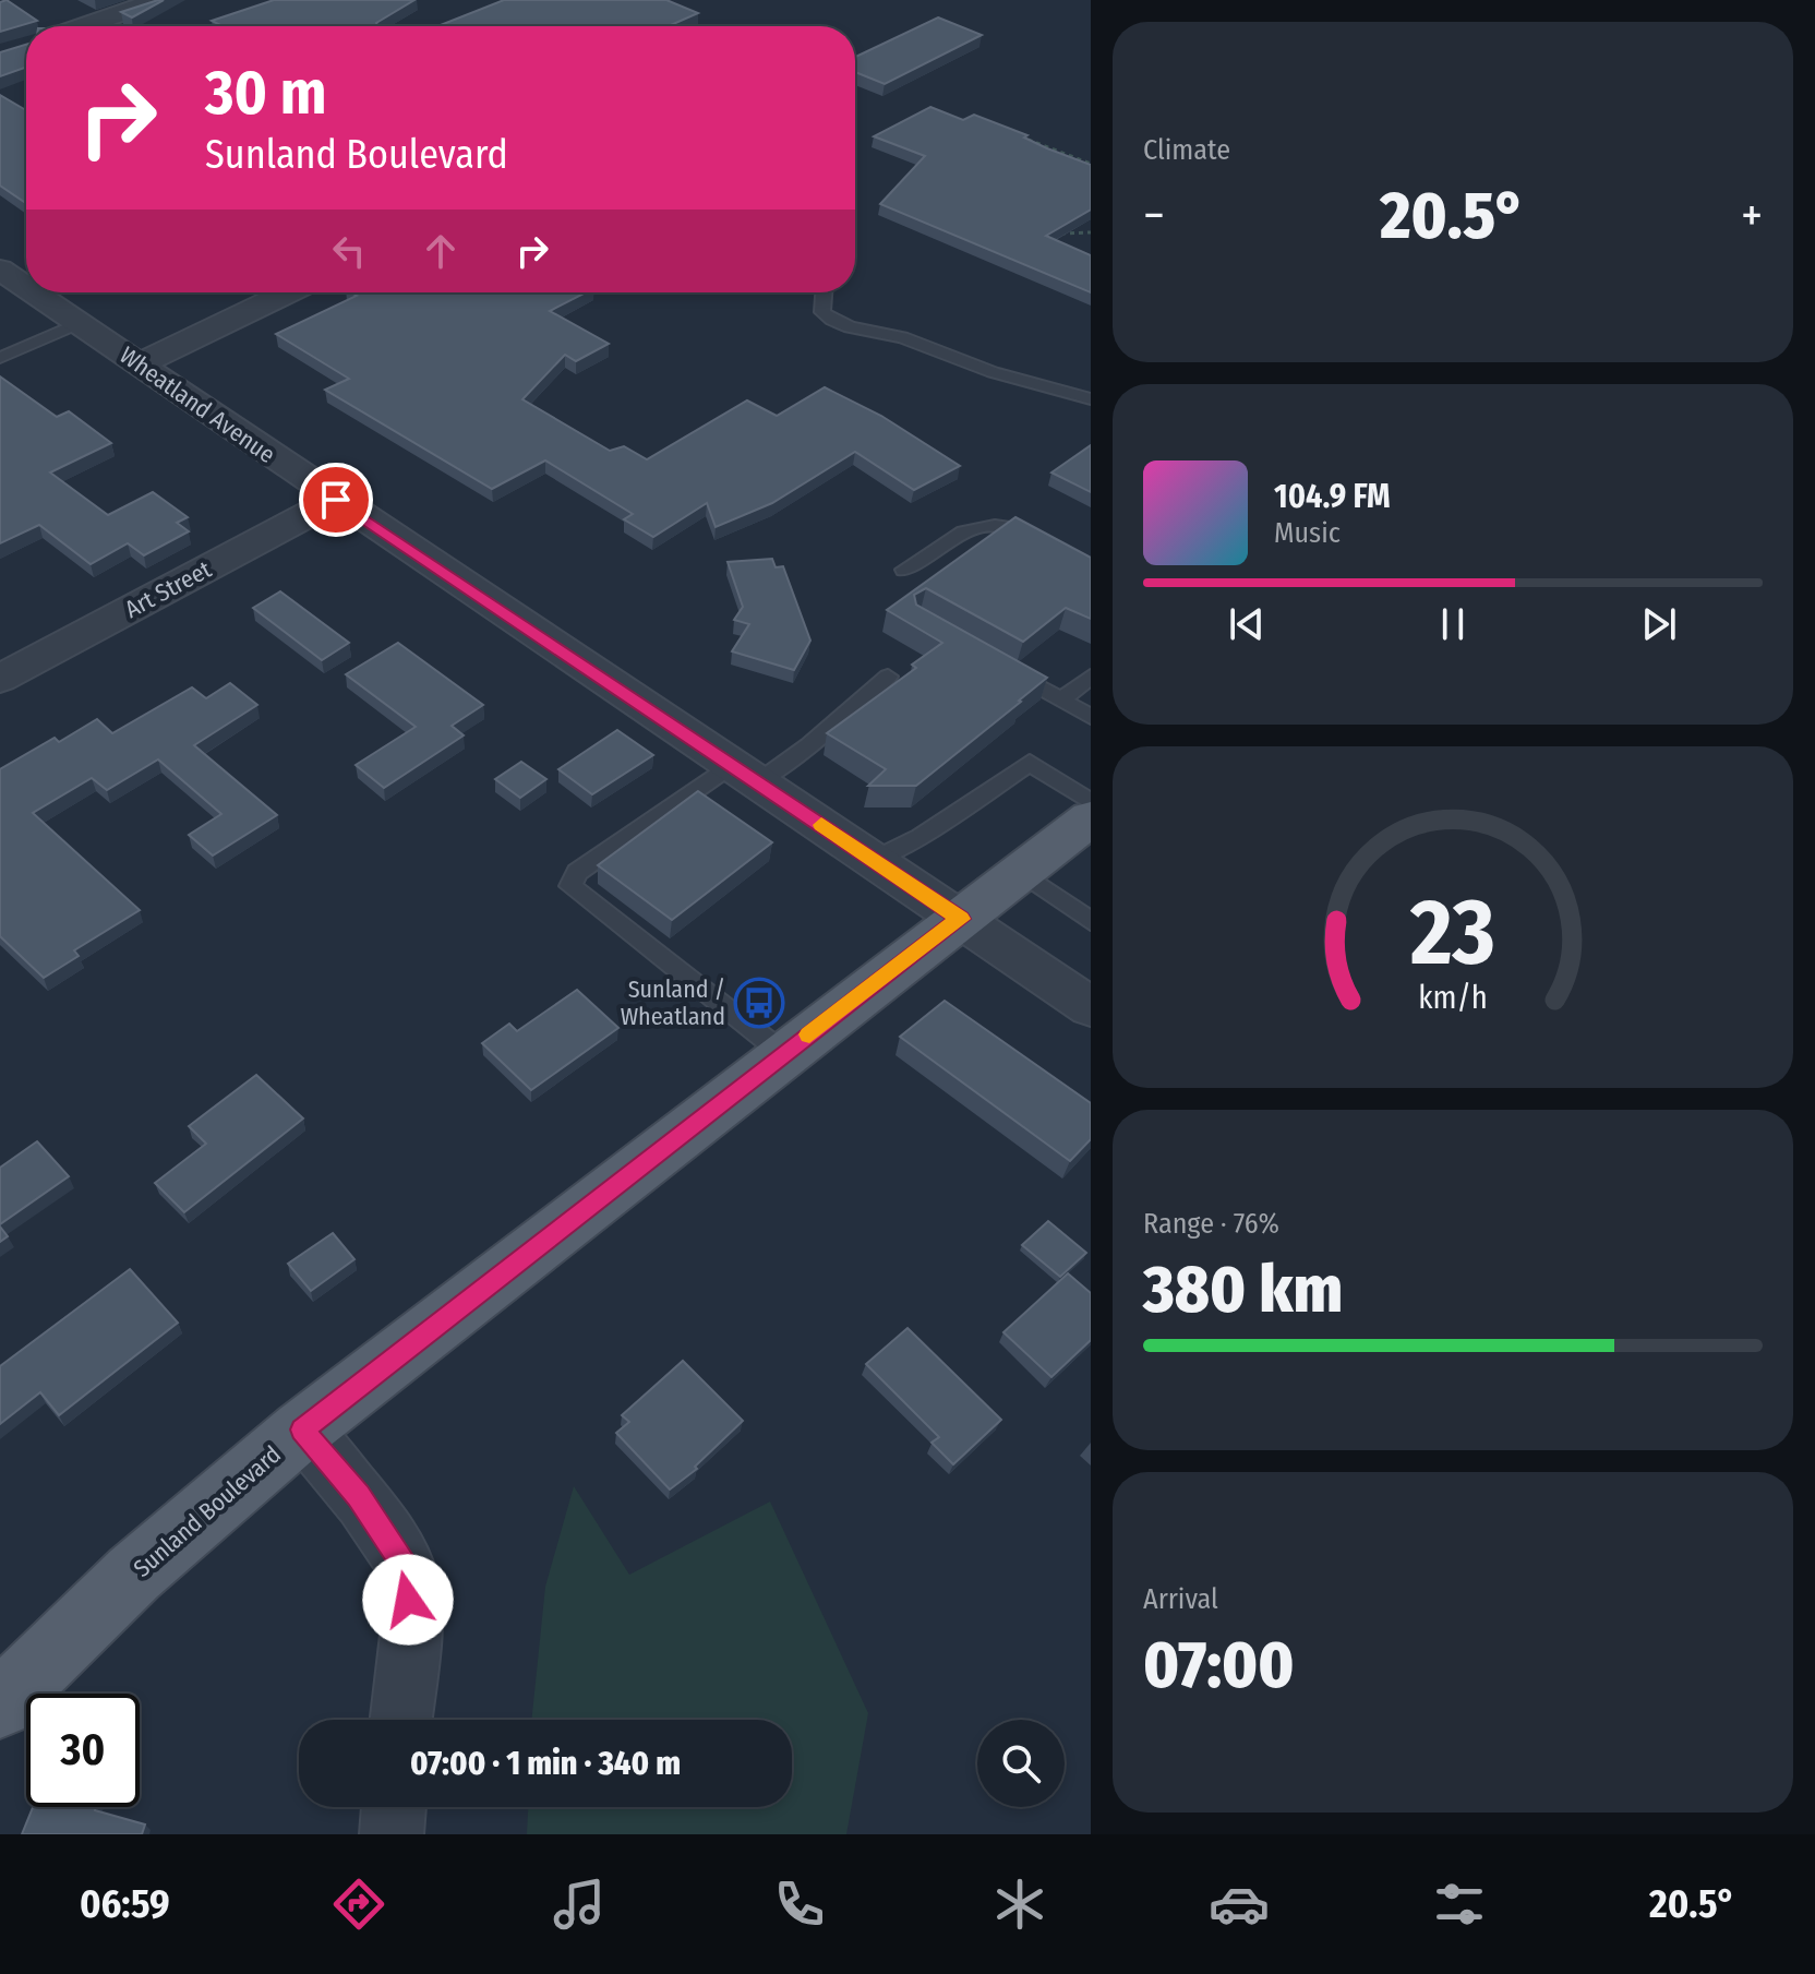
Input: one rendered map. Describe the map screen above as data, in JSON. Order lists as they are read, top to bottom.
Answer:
{
  "streets": {
    "main road": ["Sunland Boulevard"],
    "street": ["Wheatland Avenue", "Art Street"]
  },
  "crossings": [
    ["Wheatland Avenue", "Art Street"],
    ["Wheatland Avenue", "Sunland Boulevard"]
  ],
  "places": {
    "bus stop": ["Sunland / Wheatland"]
  },
  "page": {
    "tile": [
      "Climate",
      ["Range · 76%", "380 km"],
      ["Arrival", "07:00"]
    ],
    "turn": ["30 m", "Sunland Boulevard"],
    "heat": ["−", "20.5°", "+"],
    "song": ["104.9 FM", "Music"],
    "limit": "30",
    "trip": "07:00 · 1 min · 340 m",
    "tabs": ["06:59", "20.5°"],
    "gauge": ["23", "km/h"]
  }
}
